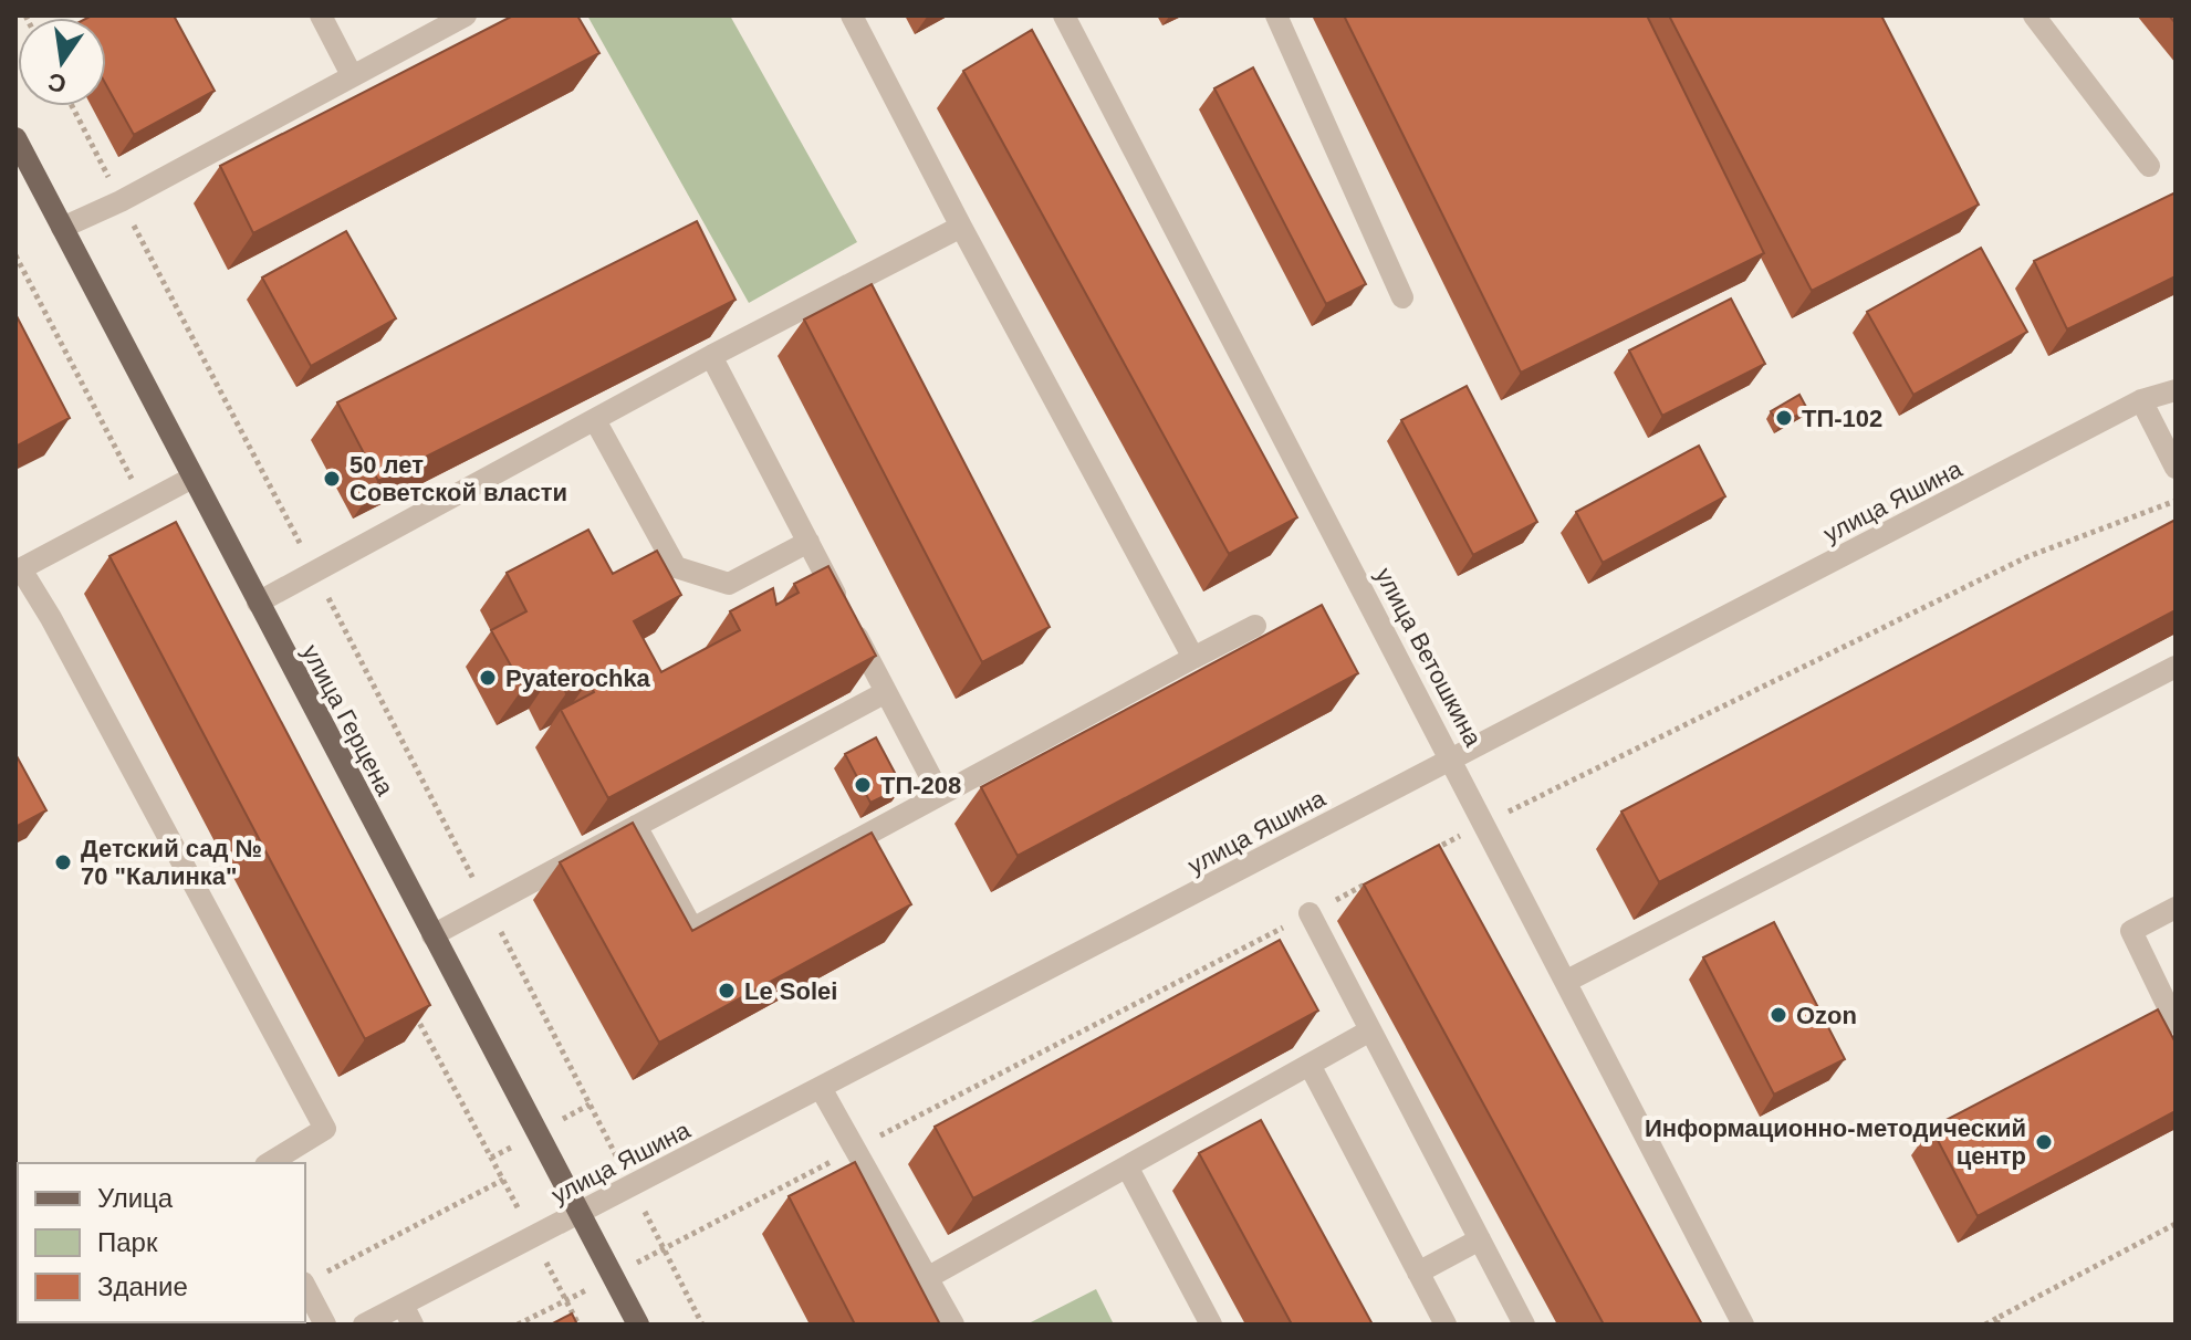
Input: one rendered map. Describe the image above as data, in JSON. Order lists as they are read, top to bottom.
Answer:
{
  "streets": {
    "main road": ["улица Герцена"],
    "street": ["улица Яшина", "улица Ветошкина"]
  },
  "crossings": [
    ["улица Яшина", "улица Ветошкина"],
    ["улица Яшина", "улица Герцена"]
  ],
  "places": [
    "ТП-102",
    "50 лет Советской власти",
    "Pyaterochka",
    "ТП-208",
    "Детский сад № 70 \"Калинка\"",
    "Le Solei",
    "Ozon",
    "Информационно-методический центр"
  ],
  "legend": ["Улица", "Парк", "Здание"],
  "north": "bottom"
}
